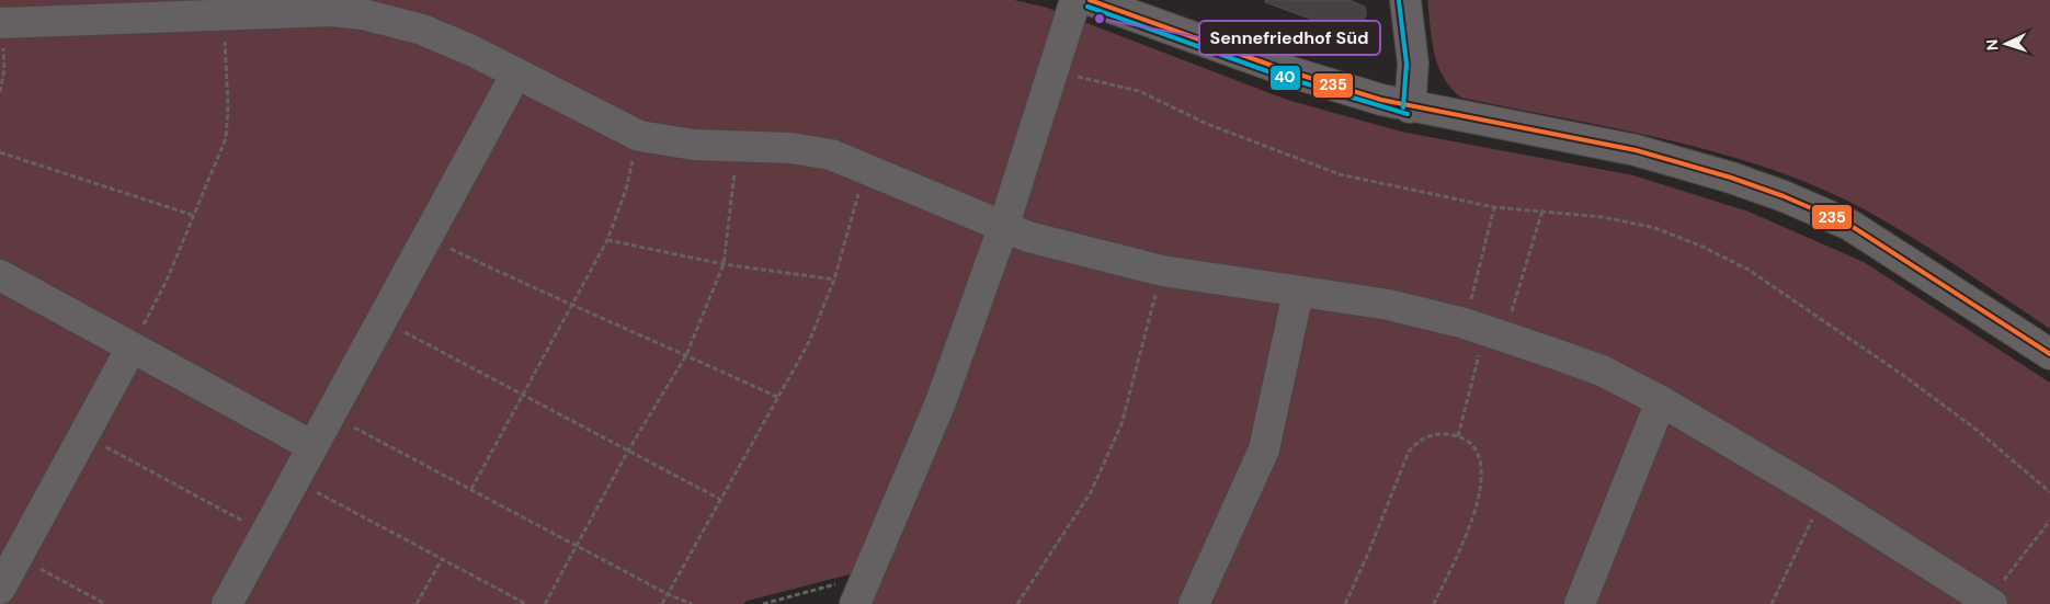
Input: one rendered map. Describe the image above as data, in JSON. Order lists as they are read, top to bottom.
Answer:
{
  "places": ["Sennefriedhof Süd"],
  "lines": ["transit line 235", "transit line 40"],
  "north": "left"
}
